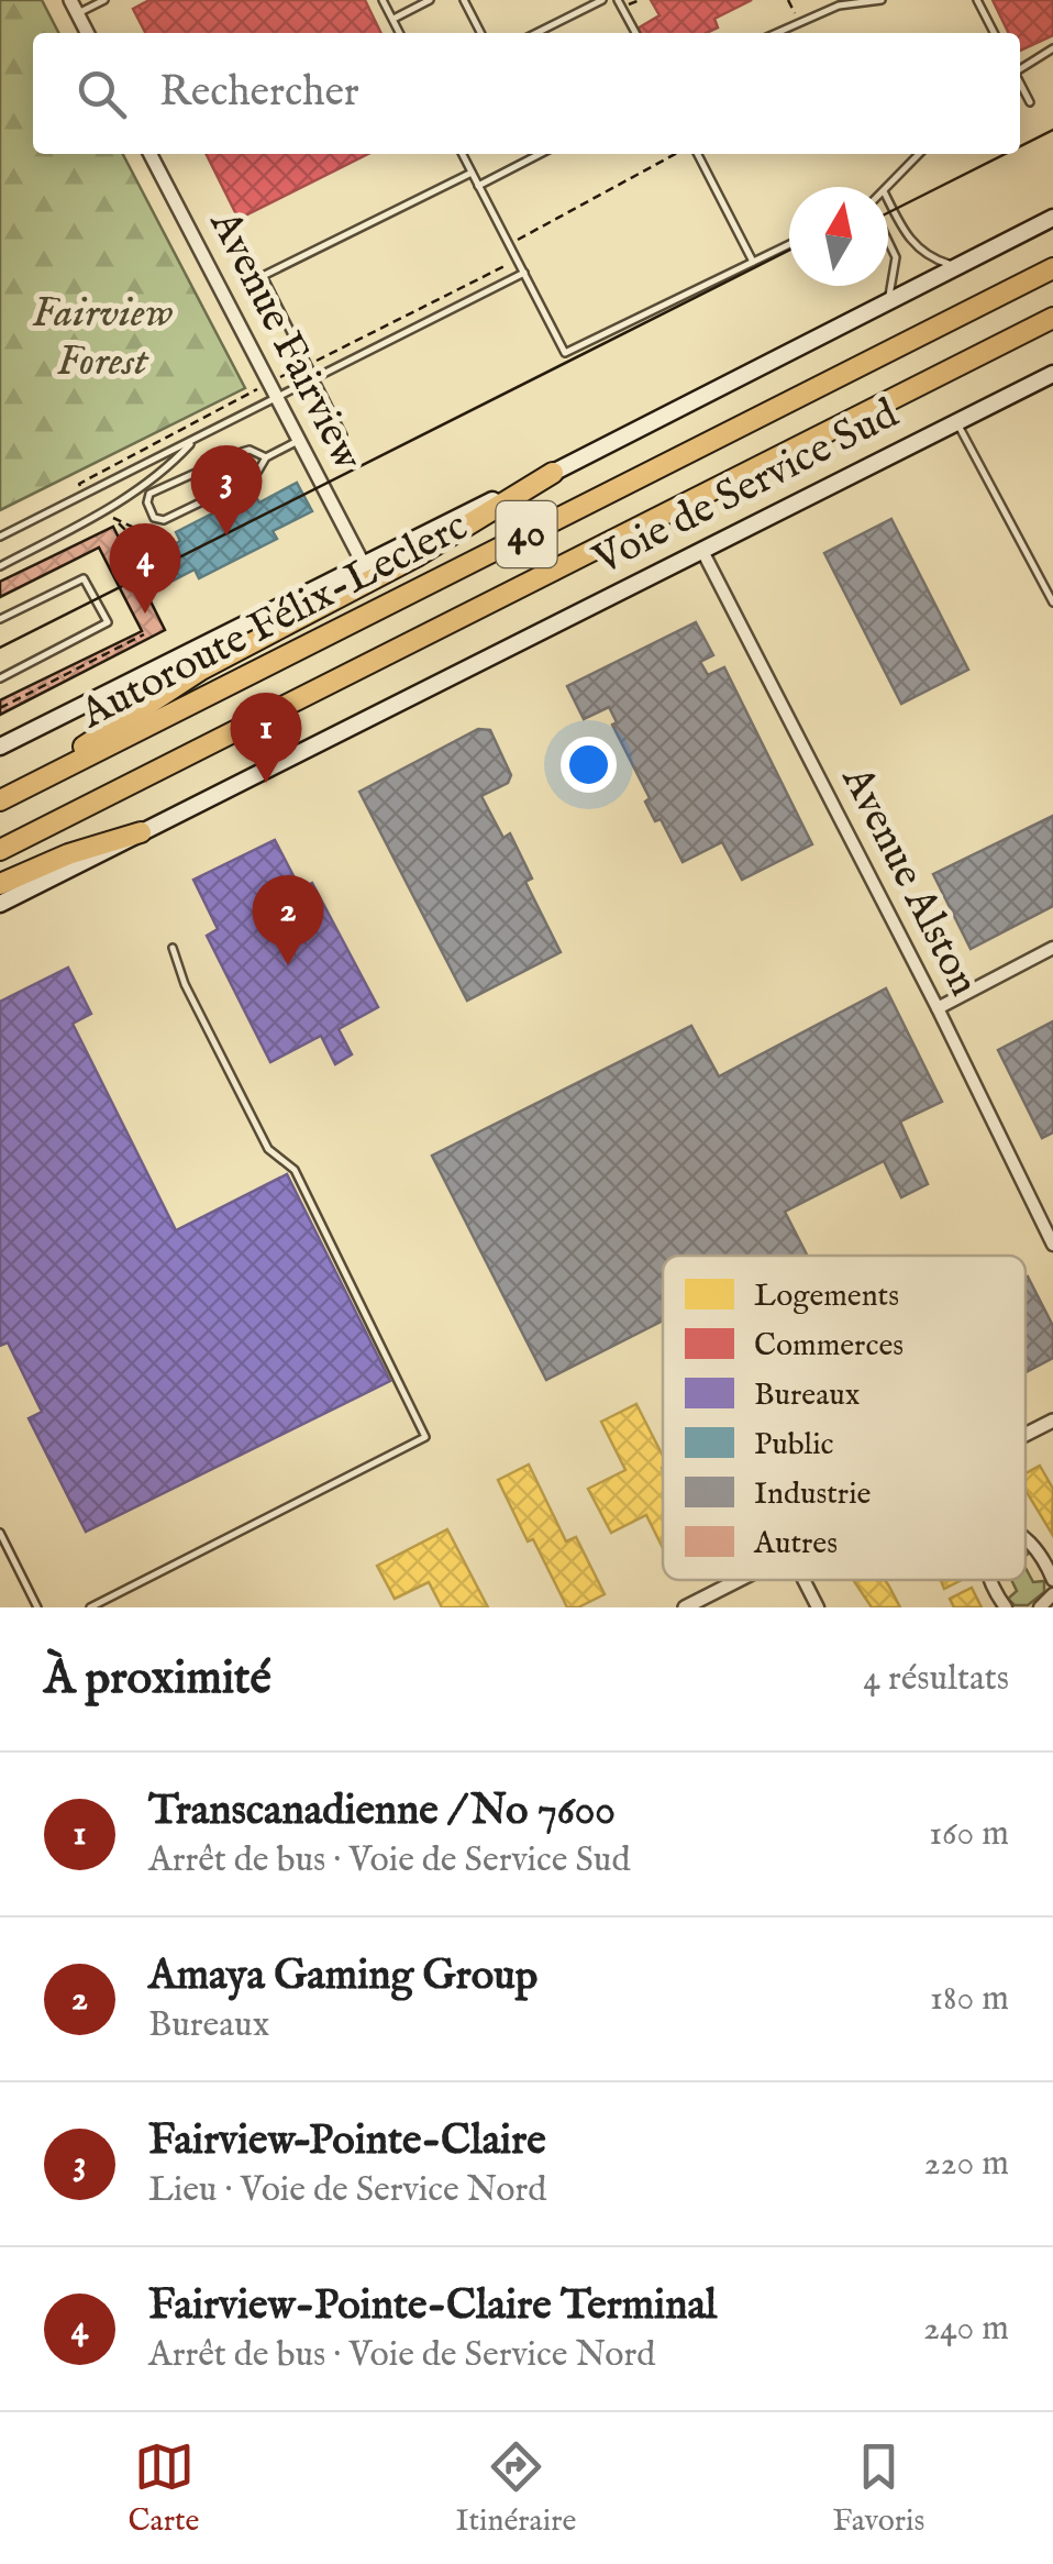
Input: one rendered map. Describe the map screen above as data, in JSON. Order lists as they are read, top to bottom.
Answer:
{
  "streets": {
    "highway": ["40", "Autoroute Félix-Leclerc"],
    "main road": ["Voie de Service Sud"],
    "street": ["Avenue Fairview", "Avenue Alston"]
  },
  "crossings": [
    ["Voie de Service Sud", "Avenue Alston"]
  ],
  "parks": ["Fairview Forest"],
  "legend": [
    "Logements",
    "Commerces",
    "Bureaux",
    "Public",
    "Industrie",
    "Autres"
  ],
  "north": "top",
  "page": {
    "search": "Rechercher",
    "pins": [
      "3",
      "4",
      "1",
      "2"
    ],
    "heading": ["À proximité", "4 résultats"],
    "list": [
      {
        "mark": "1",
        "name": "Transcanadienne / No 7600",
        "note": "Arrêt de bus · Voie de Service Sud",
        "value": "160 m"
      },
      {
        "mark": "2",
        "name": "Amaya Gaming Group",
        "note": "Bureaux",
        "value": "180 m"
      },
      {
        "mark": "3",
        "name": "Fairview–Pointe-Claire",
        "note": "Lieu · Voie de Service Nord",
        "value": "220 m"
      },
      {
        "mark": "4",
        "name": "Fairview-Pointe-Claire Terminal",
        "note": "Arrêt de bus · Voie de Service Nord",
        "value": "240 m"
      }
    ],
    "nav": ["Carte", "Itinéraire", "Favoris"]
  }
}
